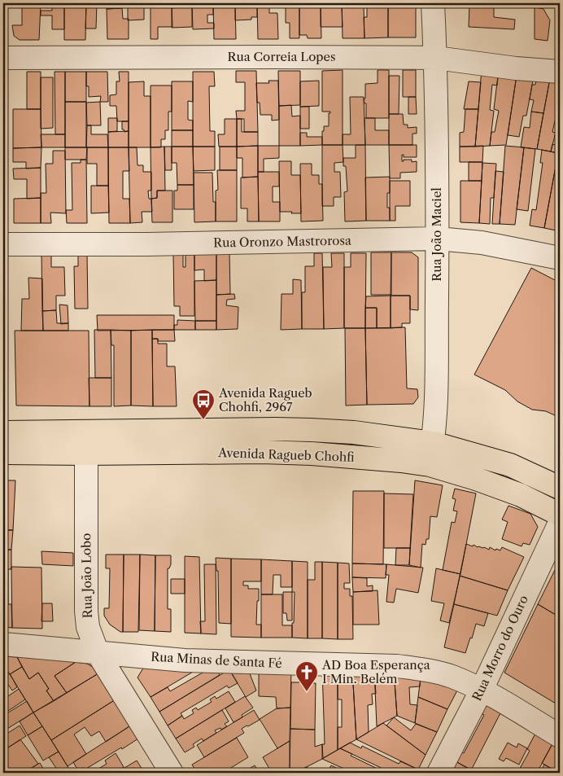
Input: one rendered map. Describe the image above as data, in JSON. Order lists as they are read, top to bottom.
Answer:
{
  "streets": {
    "main road": ["Avenida Ragueb Chohfi"],
    "street": [
      "Rua Correia Lopes",
      "Rua João Maciel",
      "Rua Oronzo Mastrorosa",
      "Rua João Lobo",
      "Rua Morro do Ouro",
      "Rua Minas de Santa Fé"
    ]
  },
  "crossings": [
    ["Rua Correia Lopes", "Rua João Maciel"],
    ["Rua João Maciel", "Rua Oronzo Mastrorosa"],
    ["Rua João Maciel", "Avenida Ragueb Chohfi"],
    ["Avenida Ragueb Chohfi", "Rua João Lobo"],
    ["Rua João Lobo", "Rua Minas de Santa Fé"],
    ["Rua Morro do Ouro", "Rua Minas de Santa Fé"]
  ],
  "places": {
    "bus stop": ["Avenida Ragueb Chohfi, 2967"],
    "church": ["AD Boa Esperança I Min. Belém"]
  }
}
